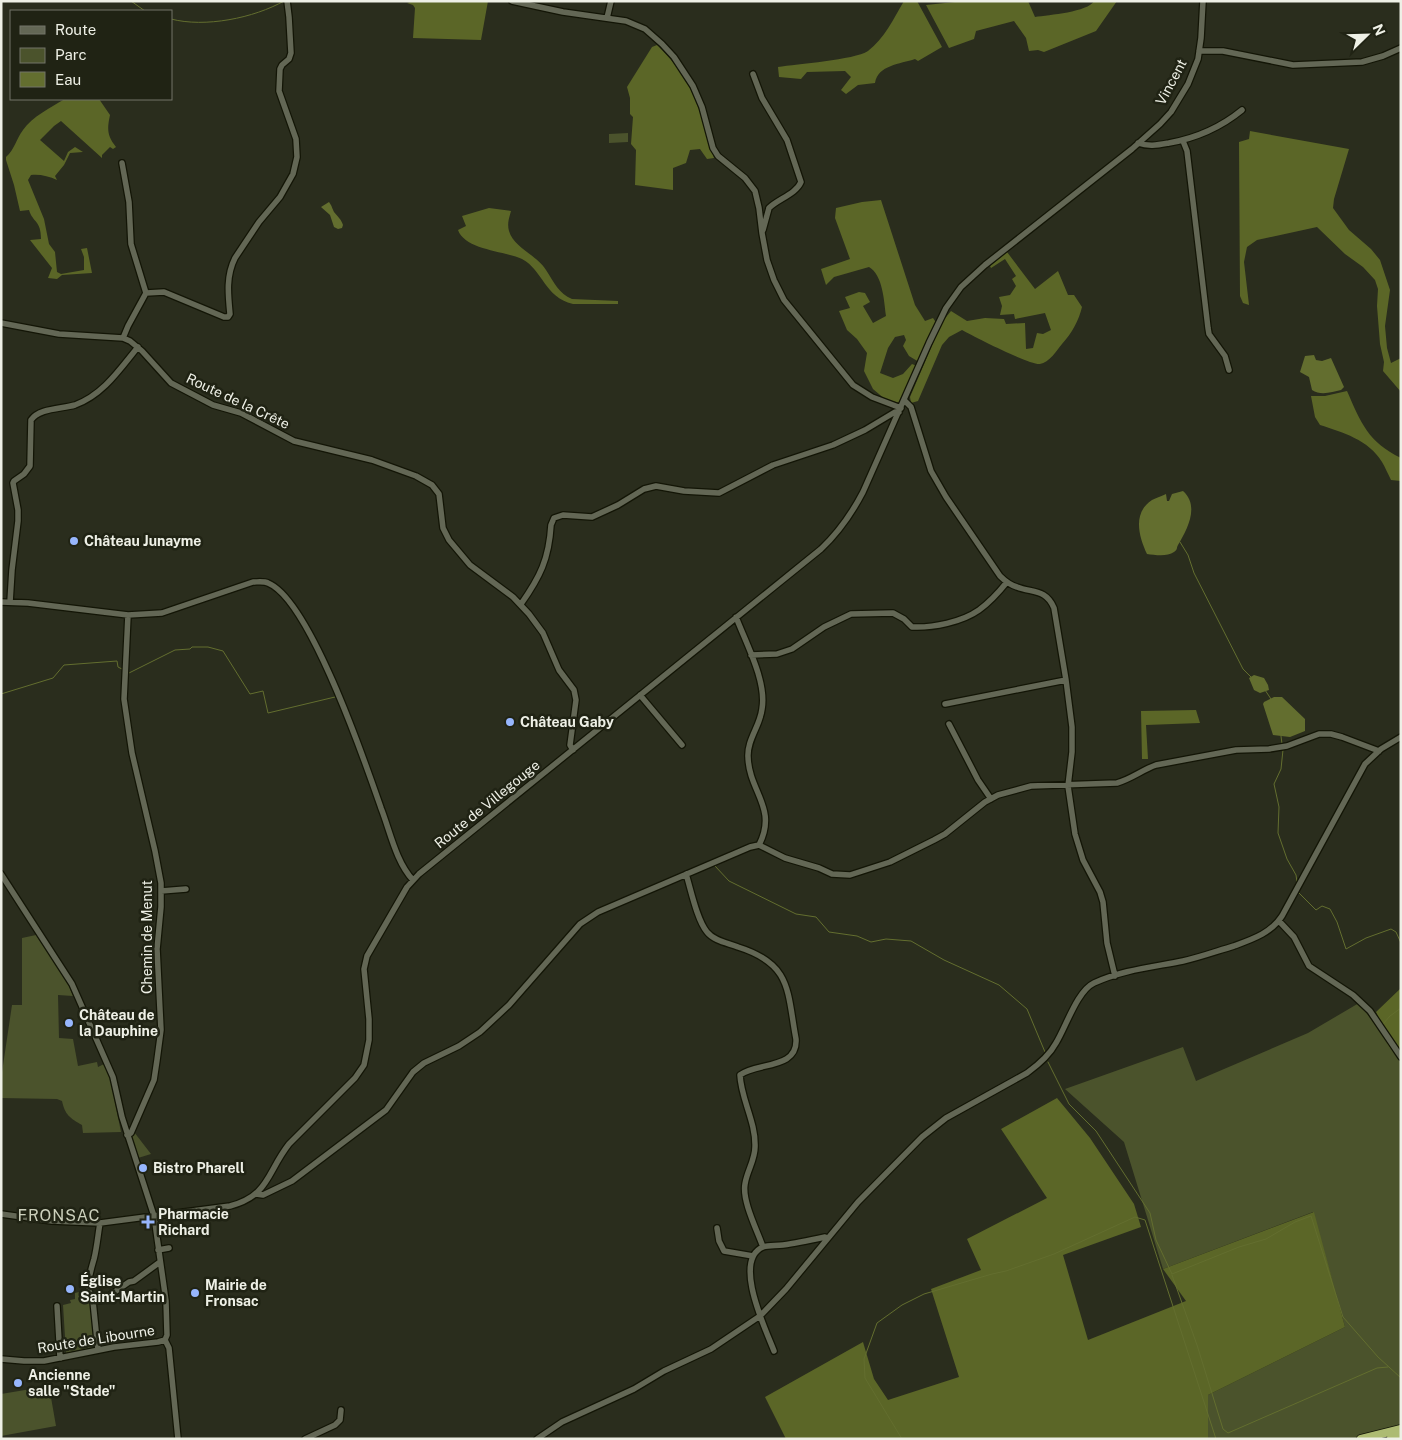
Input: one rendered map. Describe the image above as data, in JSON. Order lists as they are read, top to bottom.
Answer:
{
  "streets": {
    "street": [
      "Vincent",
      "Route de la Crête",
      "Route de Villegouge",
      "Chemin de Menut",
      "Route de Libourne"
    ]
  },
  "crossings": [
    ["Vincent", "Route de Villegouge"],
    ["Route de la Crête", "Route de Villegouge"]
  ],
  "districts": ["FRONSAC"],
  "places": {
    "other": [
      "Château Junayme",
      "Château Gaby",
      "Château de la Dauphine",
      "Bistro Pharell",
      "Église Saint-Martin",
      "Mairie de Fronsac",
      "Ancienne salle \"Stade\""
    ],
    "health": ["Pharmacie Richard"]
  },
  "legend": ["Route", "Parc", "Eau"],
  "north": "top right"
}
